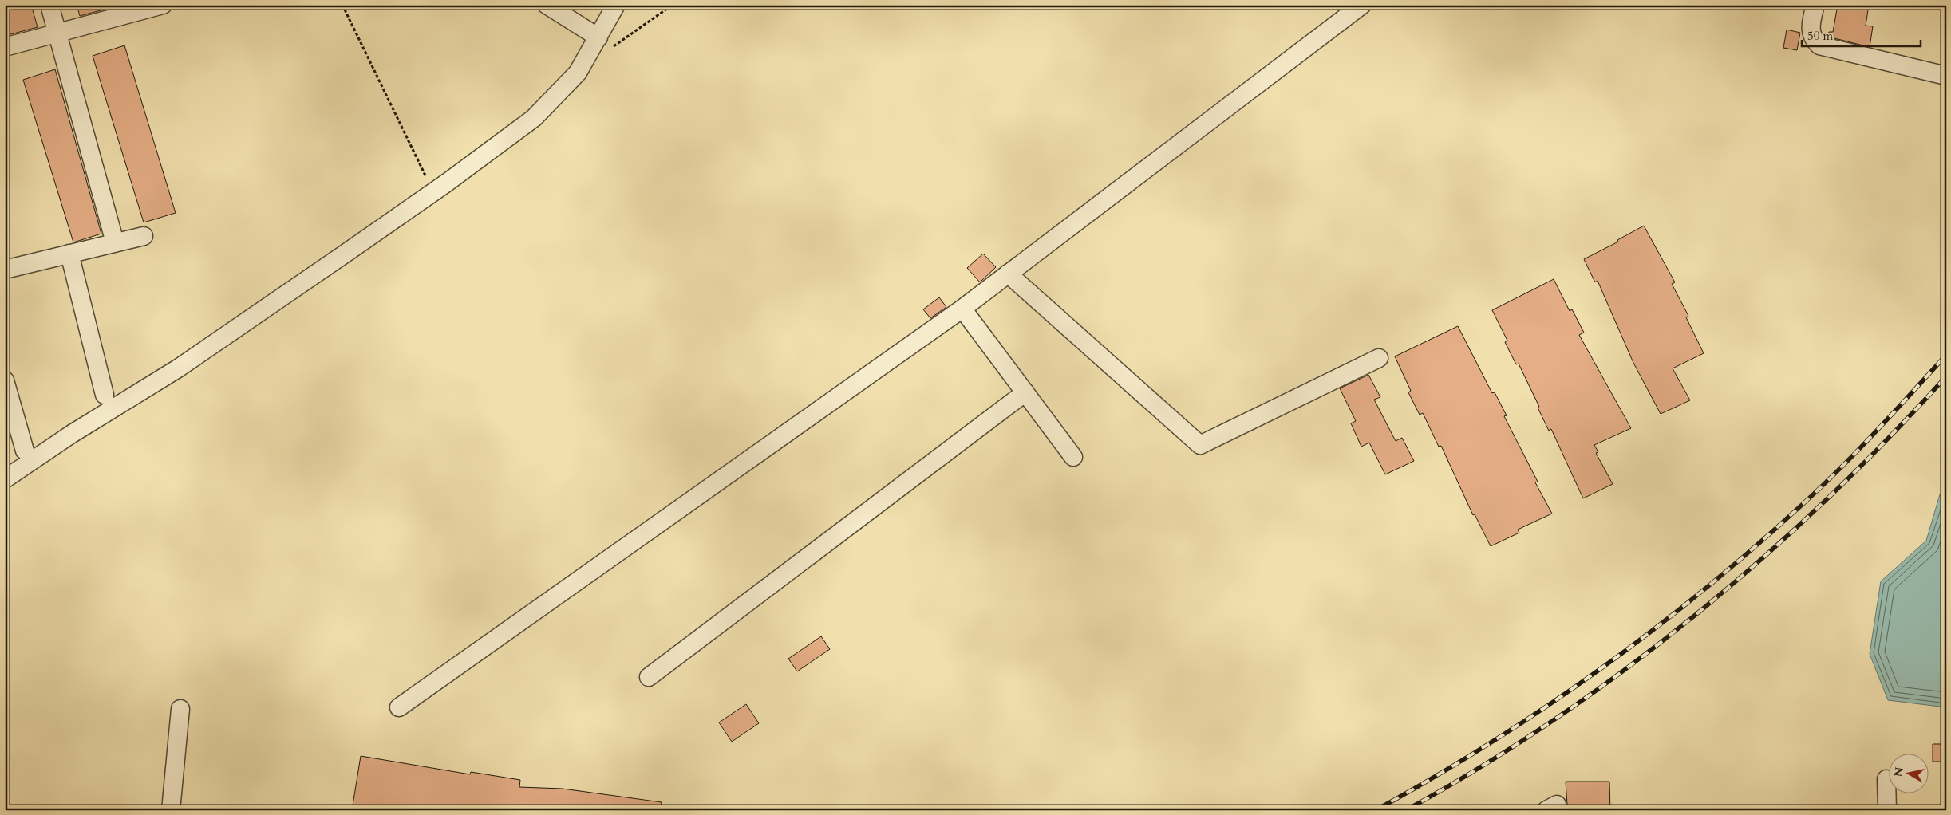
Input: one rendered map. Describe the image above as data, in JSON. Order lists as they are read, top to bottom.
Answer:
{
  "scale_bar": "50 m",
  "north": "left"
}
